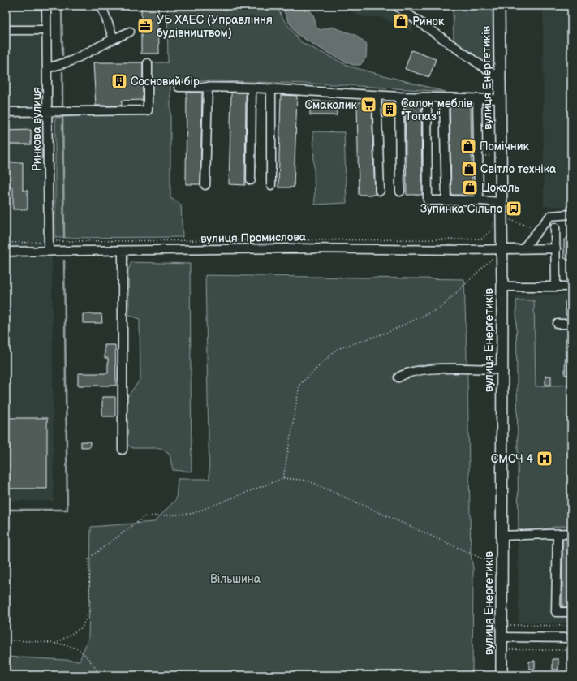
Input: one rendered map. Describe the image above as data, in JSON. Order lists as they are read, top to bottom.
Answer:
{
  "streets": {
    "main road": ["вулиця Енергетиків"],
    "street": ["Ринкова вулиця", "вулиця Промислова"]
  },
  "crossings": [
    ["вулиця Енергетиків", "вулиця Промислова"],
    ["Ринкова вулиця", "вулиця Промислова"]
  ],
  "parks": ["Вільшина"],
  "places": {
    "shop": [
      "Ринок",
      "Помічник",
      "Світло техніка",
      "Цоколь"
    ],
    "office": ["УБ ХАЕС (Управління будівництвом)"],
    "building": ["Сосновий бір", "Салон меблів \"Топаз\""],
    "supermarket": ["Смаколик"],
    "bus stop": ["Зупинка Сільпо"],
    "hospital": ["СМСЧ 4"]
  }
}
